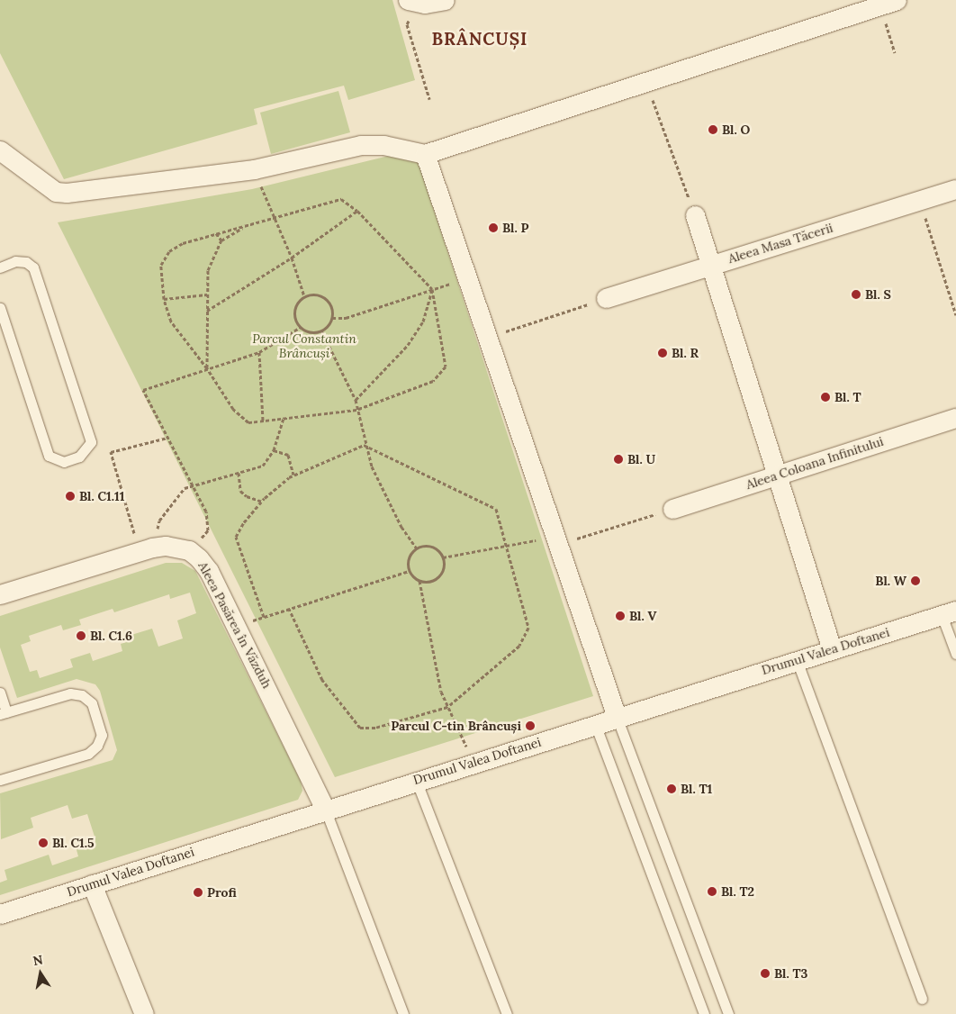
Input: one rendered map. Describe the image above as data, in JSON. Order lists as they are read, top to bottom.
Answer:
{
  "streets": {
    "street": [
      "Aleea Masa Tăcerii",
      "Aleea Coloana Infinitului",
      "Aleea Pasărea în Văzduh",
      "Drumul Valea Doftanei"
    ]
  },
  "crossings": [
    ["Aleea Pasărea în Văzduh", "Drumul Valea Doftanei"]
  ],
  "districts": ["BRÂNCUȘI"],
  "parks": ["Parcul Constantin Brâncuși"],
  "places": [
    "Bl. O",
    "Bl. P",
    "Bl. S",
    "Bl. R",
    "Bl. T",
    "Bl. U",
    "Bl. C1.11",
    "Bl. W",
    "Bl. V",
    "Bl. C1.6",
    "Parcul C-tin Brâncuși",
    "Bl. T1",
    "Bl. C1.5",
    "Bl. T2",
    "Profi",
    "Bl. T3"
  ],
  "north": "top"
}
